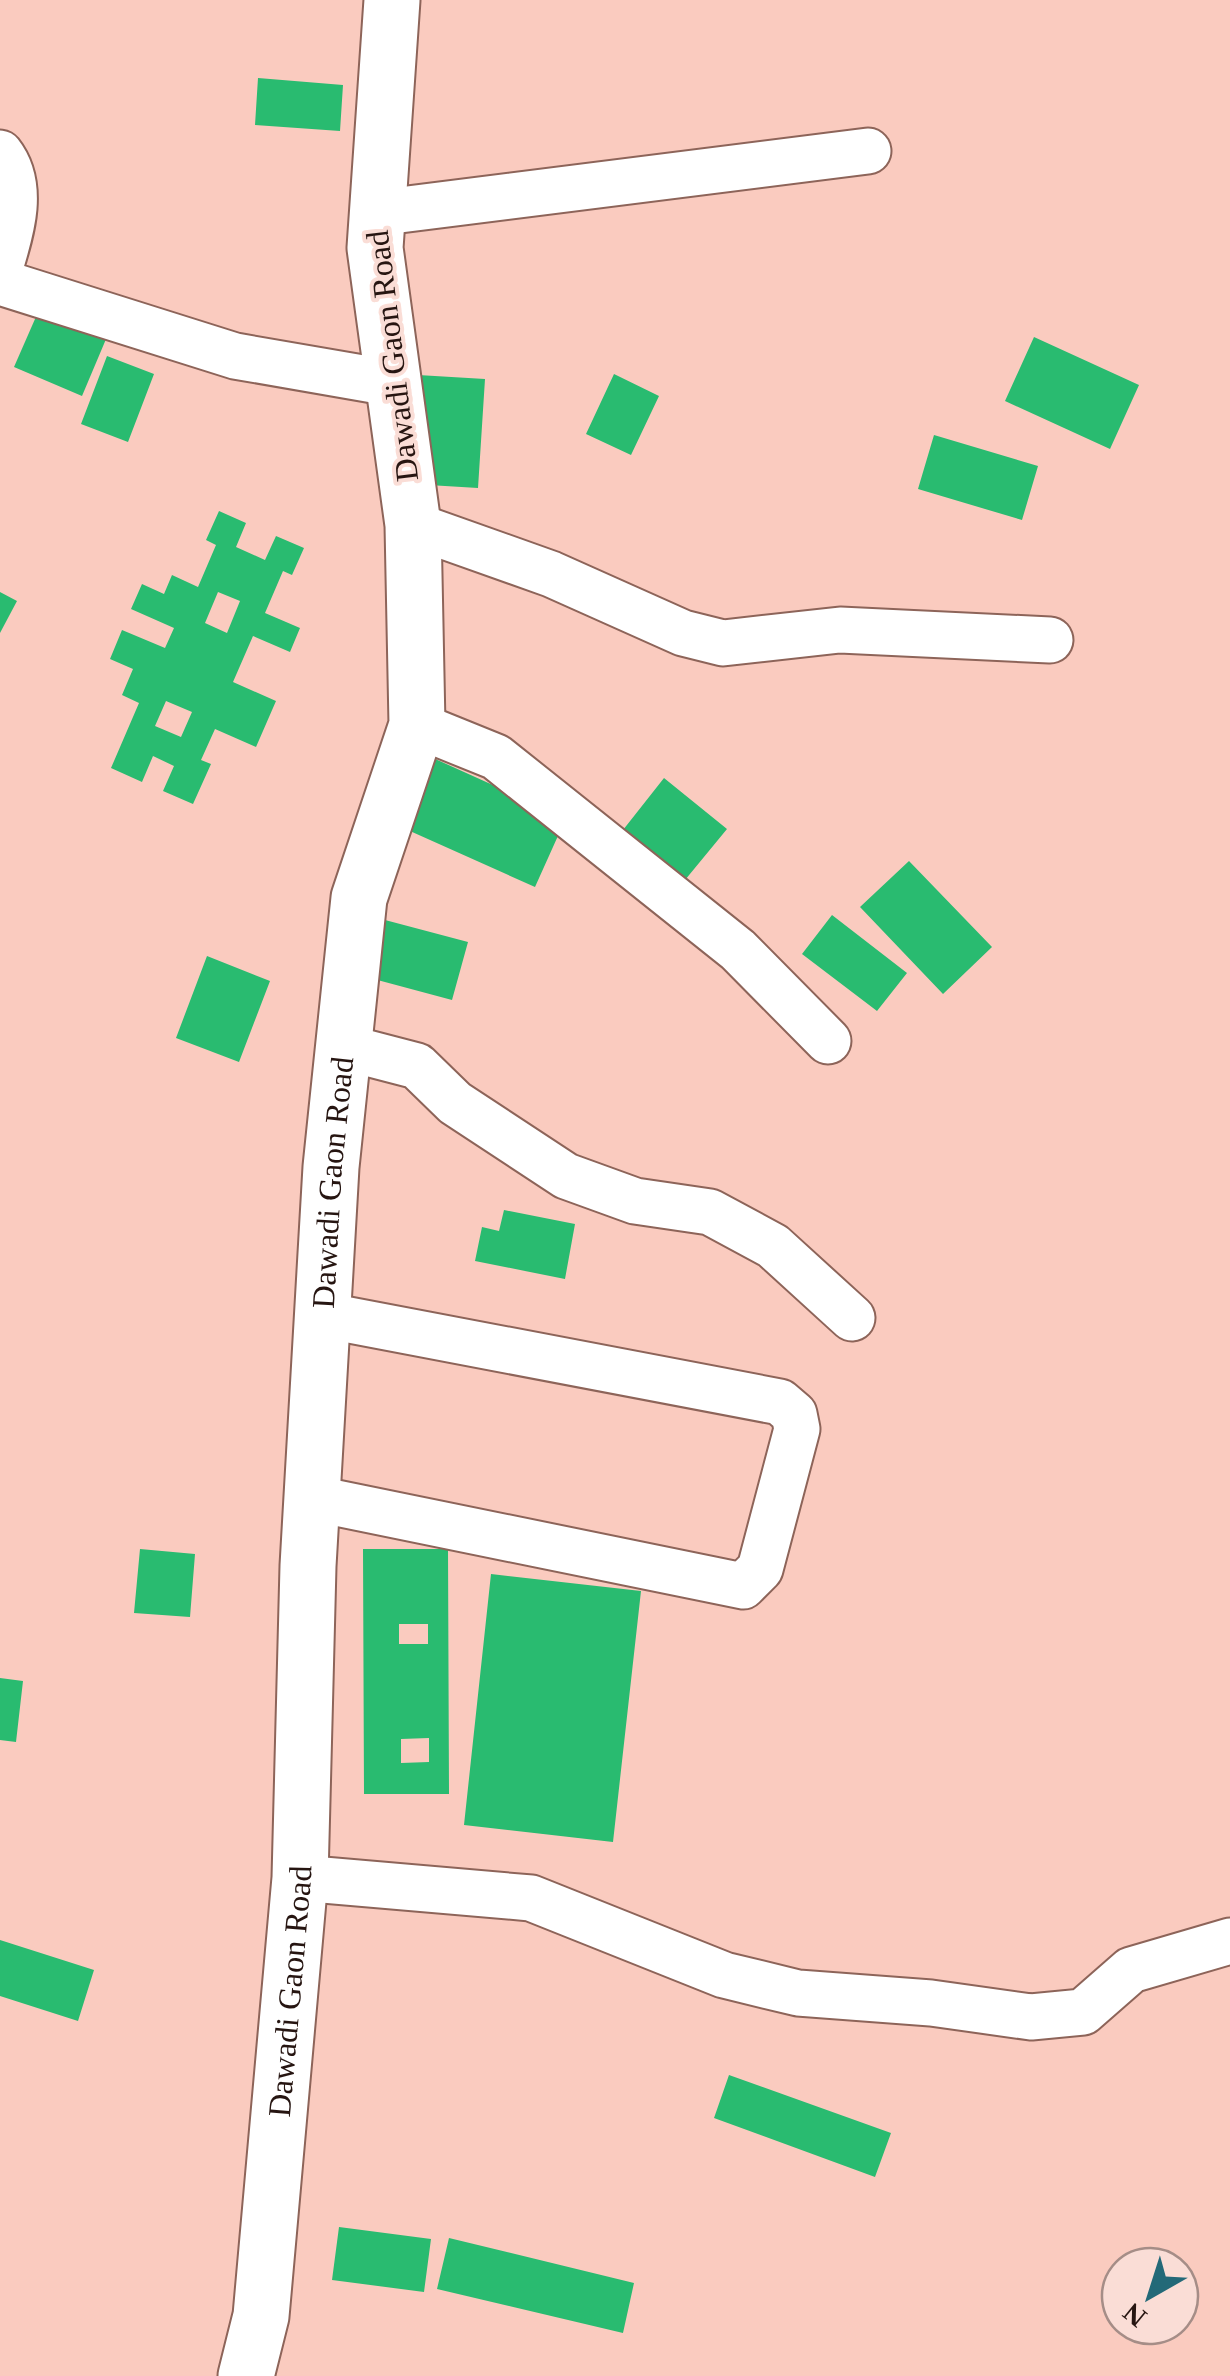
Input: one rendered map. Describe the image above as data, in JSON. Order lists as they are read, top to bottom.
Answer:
{
  "streets": {
    "street": ["Dawadi Gaon Road"]
  },
  "north": "bottom left"
}
